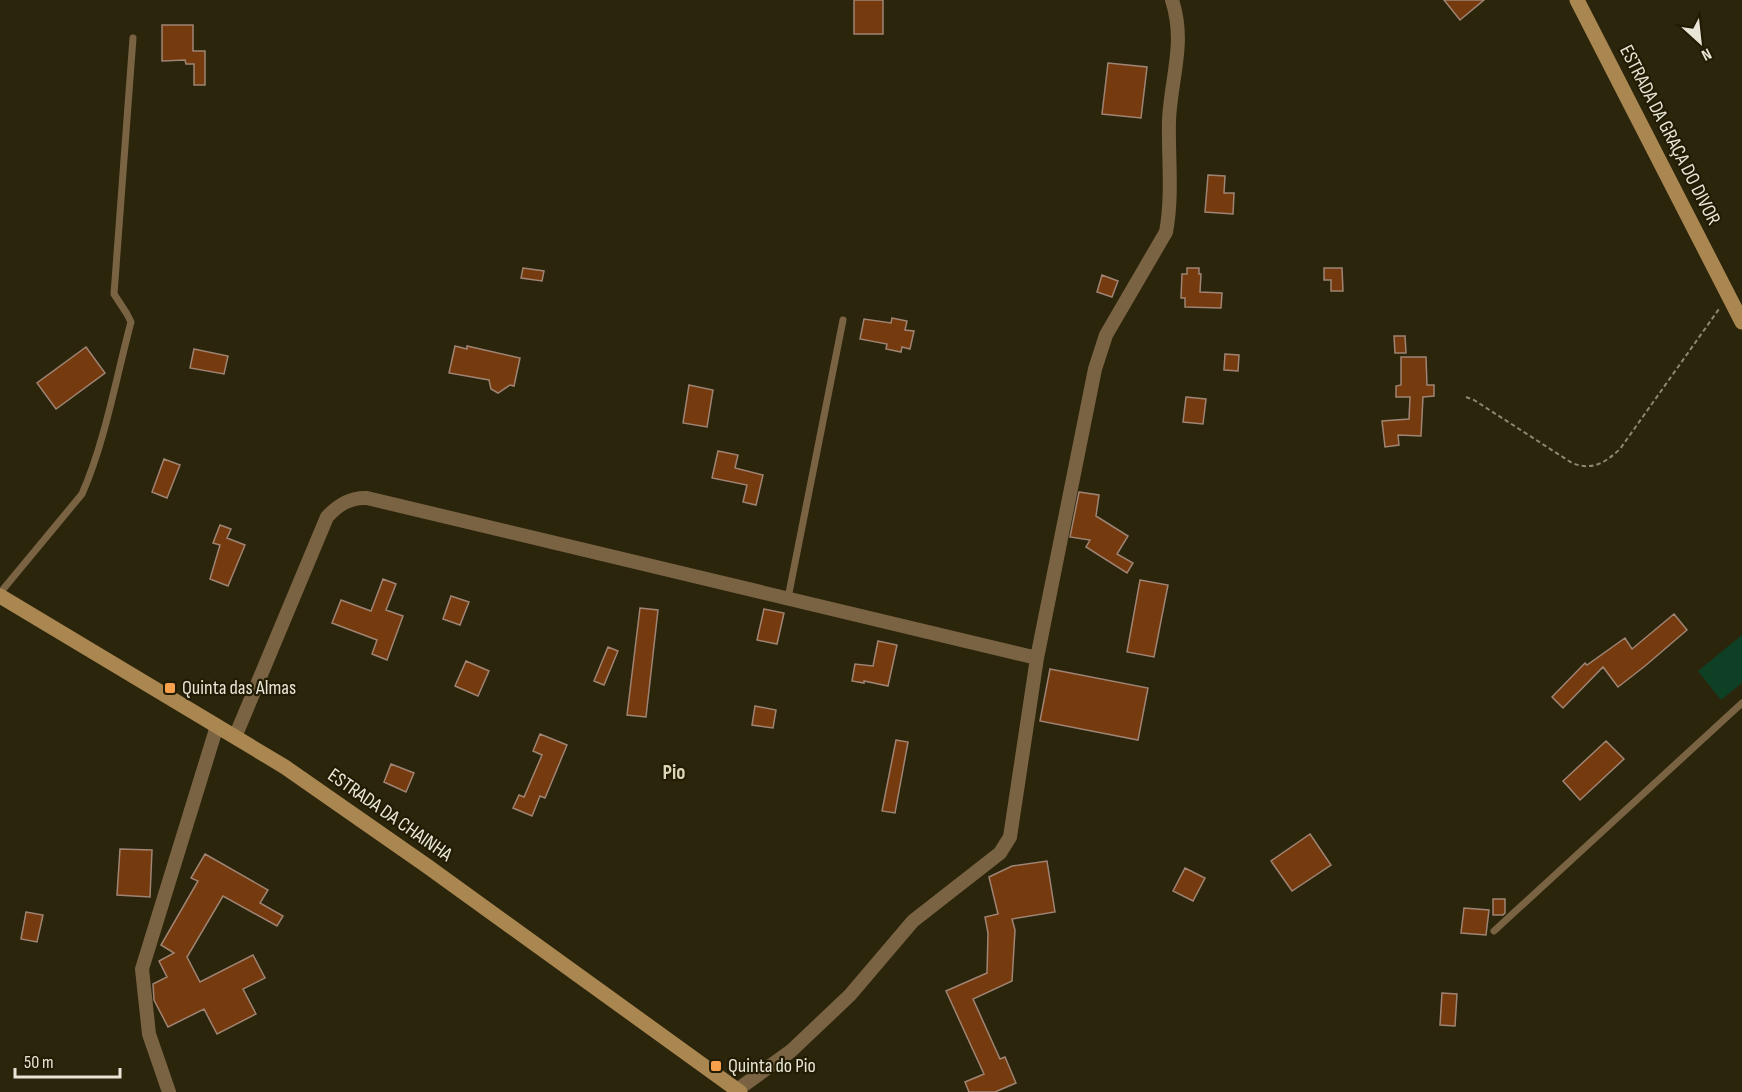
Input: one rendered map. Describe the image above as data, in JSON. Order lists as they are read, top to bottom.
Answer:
{
  "streets": {
    "street": ["ESTRADA DA GRAÇA DO DIVOR", "ESTRADA DA CHAINHA"]
  },
  "districts": ["Pio"],
  "places": {
    "transit": ["Quinta das Almas", "Quinta do Pio"]
  },
  "scale_bar": "50 m",
  "north": "bottom right"
}
